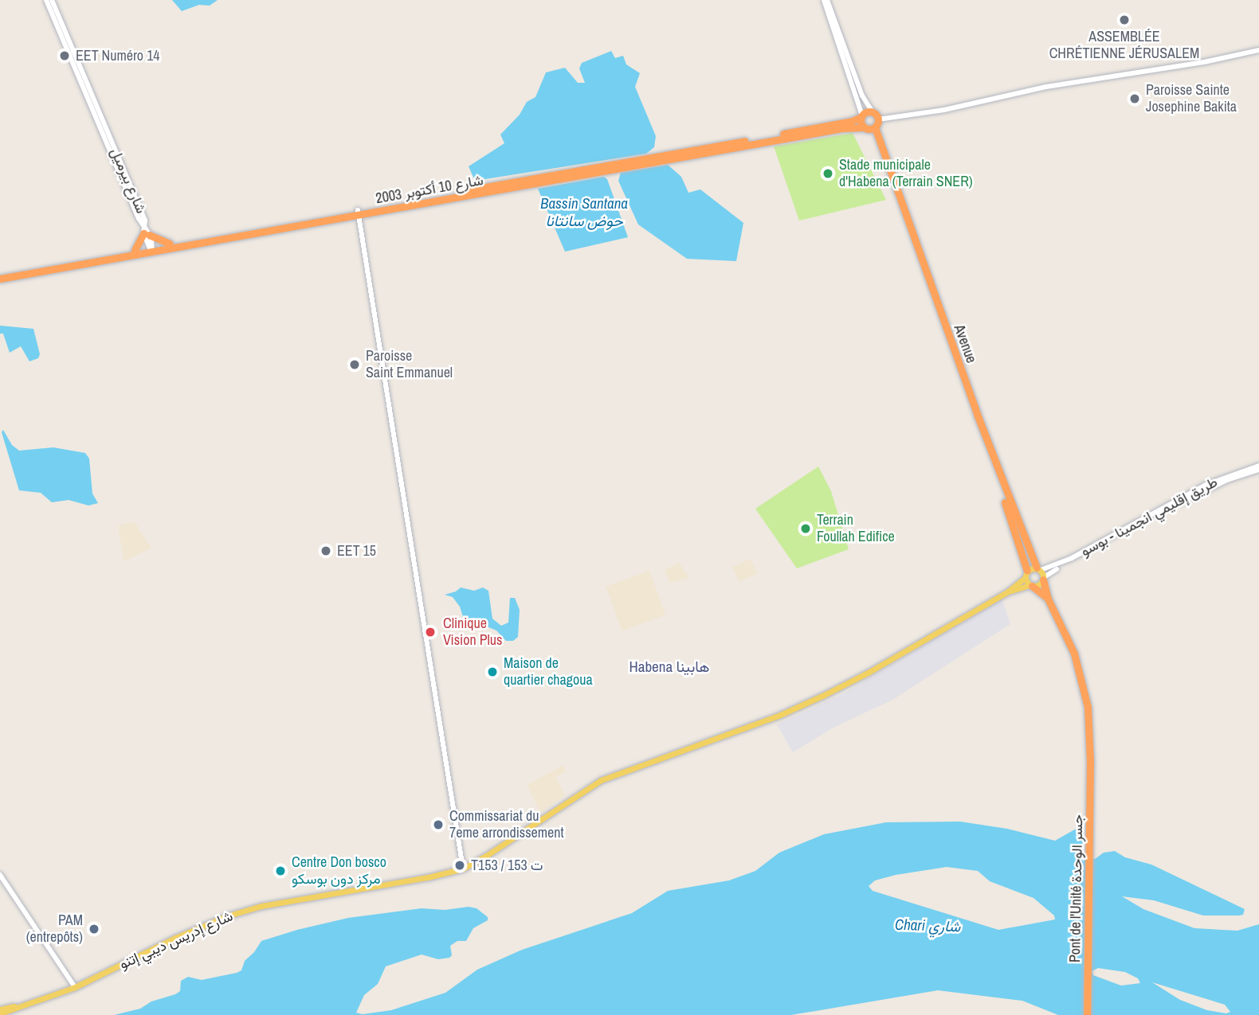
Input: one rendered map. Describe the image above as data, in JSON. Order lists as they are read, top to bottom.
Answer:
{
  "streets": {
    "highway": ["شارع 10 أكتوبر 2003", "Avenue", "Pont de l'Unité جسر الوحدة"],
    "main road": ["شارع إدريس ديبي إتنو"],
    "street": ["شارع بيرميل", "طريق إقليمي انجمينا - بوسو"]
  },
  "crossings": [
    ["شارع 10 أكتوبر 2003", "Avenue"],
    ["Avenue", "طريق إقليمي انجمينا - بوسو"]
  ],
  "districts": ["Habena هابينا"],
  "water": ["Bassin Santana حوض سانتانا", "Chari شاري"],
  "places": [
    "ASSEMBLÉE CHRÉTIENNE JÉRUSALEM",
    "EET Numéro 14",
    "Paroisse Sainte Josephine Bakita",
    "Stade municipale d'Habena (Terrain SNER)",
    "Paroisse Saint Emmanuel",
    "Terrain Foullah Edifice",
    "EET 15",
    "Clinique Vision Plus",
    "Maison de quartier chagoua",
    "Commissariat du 7eme arrondissement",
    "T153 / ت 153",
    "Centre Don bosco مركز دون بوسكو",
    "PAM (entrepôts)"
  ]
}
